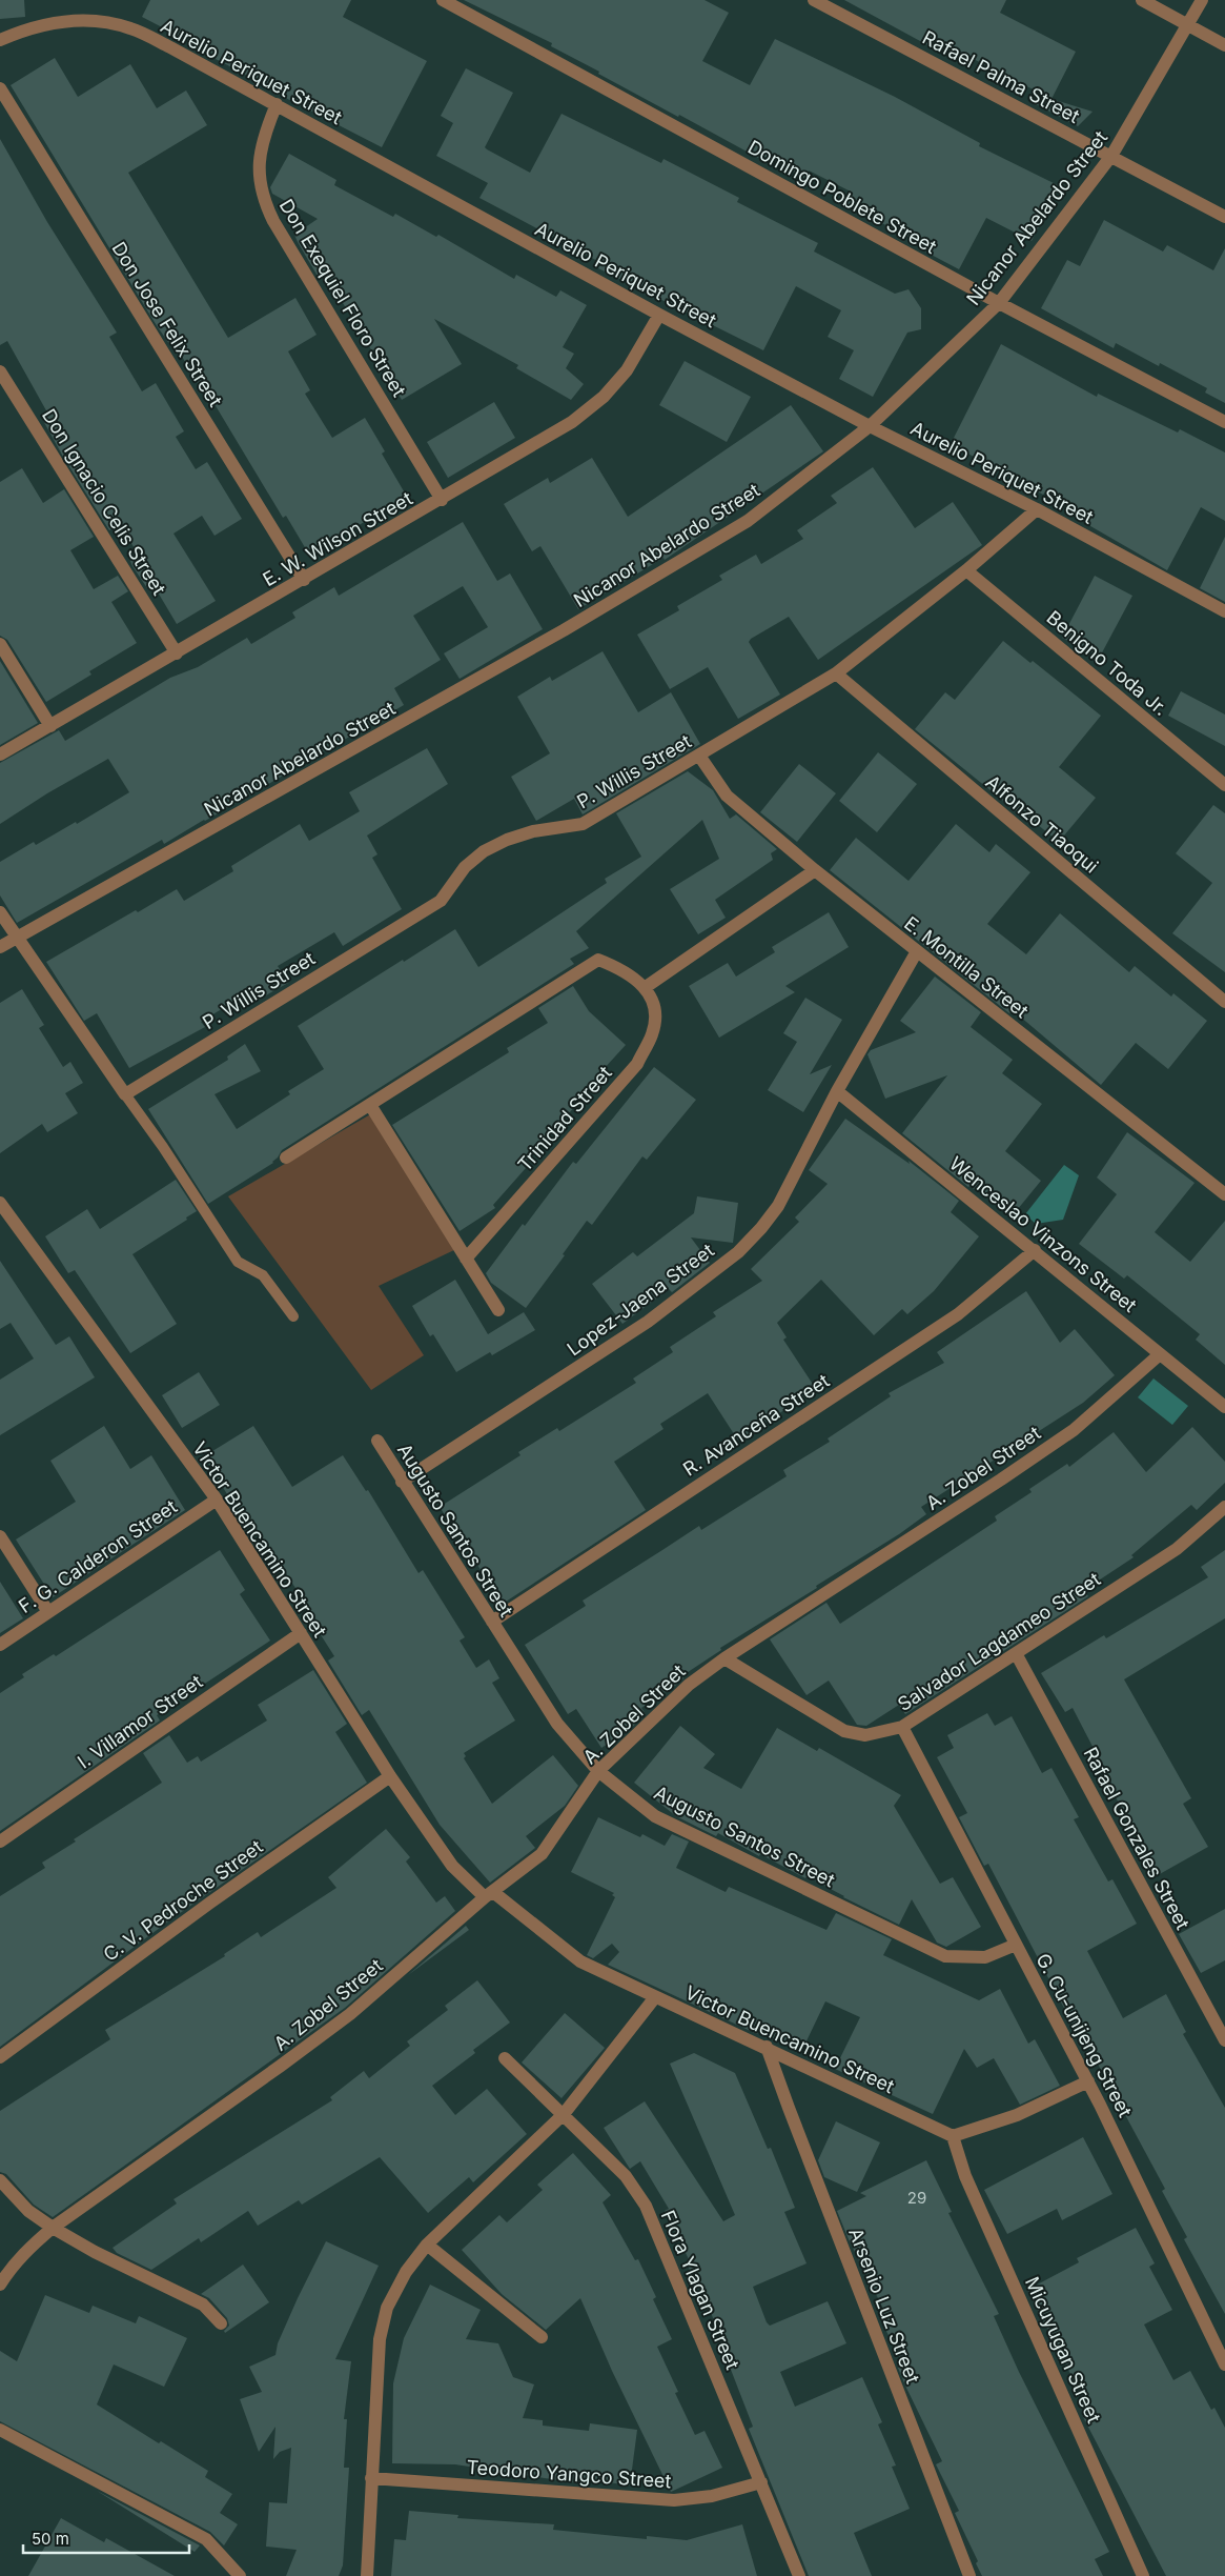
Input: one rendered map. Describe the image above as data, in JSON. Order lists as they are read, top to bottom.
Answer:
{
  "streets": {
    "street": [
      "Aurelio Periquet Street",
      "Rafael Palma Street",
      "Domingo Poblete Street",
      "Nicanor Abelardo Street",
      "Don Exequiel Floro Street",
      "Don Jose Felix Street",
      "Don Ignacio Celis Street",
      "E. W. Wilson Street",
      "Benigno Toda Jr.",
      "P. Willis Street",
      "Alfonzo Tiaoqui",
      "E. Montilla Street",
      "Trinidad Street",
      "Wenceslao Vinzons Street",
      "Lopez-Jaena Street",
      "R. Avanceña Street",
      "A. Zobel Street",
      "Augusto Santos Street",
      "Victor Buencamino Street",
      "F. G. Calderon Street",
      "Salvador Lagdameo Street",
      "I. Villamor Street",
      "Rafael Gonzales Street",
      "C. V. Pedroche Street",
      "G. Cu-unijeng Street",
      "Flora Ylagan Street",
      "Arsenio Luz Street",
      "Micuyugan Street",
      "Teodoro Yangco Street"
    ]
  },
  "crossings": [
    ["Aurelio Periquet Street", "Nicanor Abelardo Street"],
    ["Aurelio Periquet Street", "Don Exequiel Floro Street"],
    ["Aurelio Periquet Street", "E. W. Wilson Street"],
    ["Aurelio Periquet Street", "P. Willis Street"],
    ["Rafael Palma Street", "Nicanor Abelardo Street"],
    ["Domingo Poblete Street", "Nicanor Abelardo Street"],
    ["Don Exequiel Floro Street", "E. W. Wilson Street"],
    ["Don Jose Felix Street", "E. W. Wilson Street"],
    ["Don Ignacio Celis Street", "E. W. Wilson Street"],
    ["Benigno Toda Jr.", "P. Willis Street"],
    ["P. Willis Street", "Alfonzo Tiaoqui"],
    ["P. Willis Street", "E. Montilla Street"],
    ["E. Montilla Street", "Lopez-Jaena Street"],
    ["Wenceslao Vinzons Street", "Lopez-Jaena Street"],
    ["Wenceslao Vinzons Street", "R. Avanceña Street"],
    ["Wenceslao Vinzons Street", "A. Zobel Street"],
    ["Lopez-Jaena Street", "Augusto Santos Street"],
    ["R. Avanceña Street", "Augusto Santos Street"],
    ["A. Zobel Street", "Augusto Santos Street"],
    ["A. Zobel Street", "Victor Buencamino Street"],
    ["A. Zobel Street", "Salvador Lagdameo Street"],
    ["Augusto Santos Street", "G. Cu-unijeng Street"],
    ["Victor Buencamino Street", "F. G. Calderon Street"],
    ["Victor Buencamino Street", "I. Villamor Street"],
    ["Victor Buencamino Street", "C. V. Pedroche Street"],
    ["Victor Buencamino Street", "Arsenio Luz Street"],
    ["Victor Buencamino Street", "Micuyugan Street"],
    ["Salvador Lagdameo Street", "Rafael Gonzales Street"],
    ["Salvador Lagdameo Street", "G. Cu-unijeng Street"],
    ["Flora Ylagan Street", "Teodoro Yangco Street"]
  ],
  "house_numbers": ["29"],
  "scale_bar": "50 m"
}
